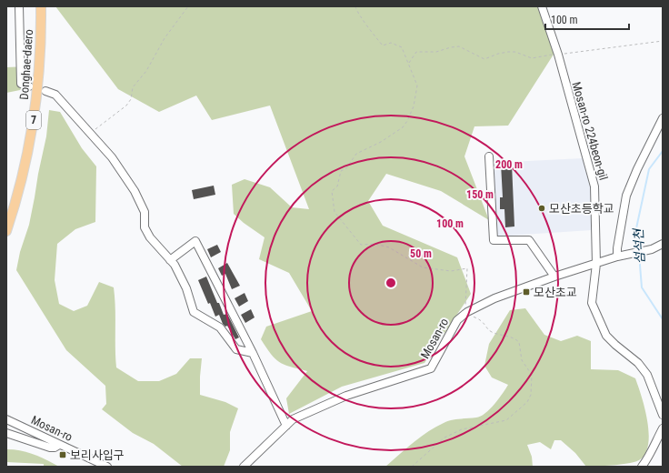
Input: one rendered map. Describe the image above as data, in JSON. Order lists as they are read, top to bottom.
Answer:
{
  "streets": {
    "main road": ["Donghae-daero", "7"],
    "street": ["Mosan-ro 224beon-gil", "Mosan-ro"]
  },
  "crossings": [
    ["Mosan-ro 224beon-gil", "Mosan-ro"]
  ],
  "water": ["섬석천"],
  "places": {
    "other": ["모산초등학교"],
    "transit": ["모산초교", "보리사입구"]
  },
  "scale_bar": "100 m",
  "rings": [
    "200 m",
    "150 m",
    "100 m",
    "50 m"
  ]
}
